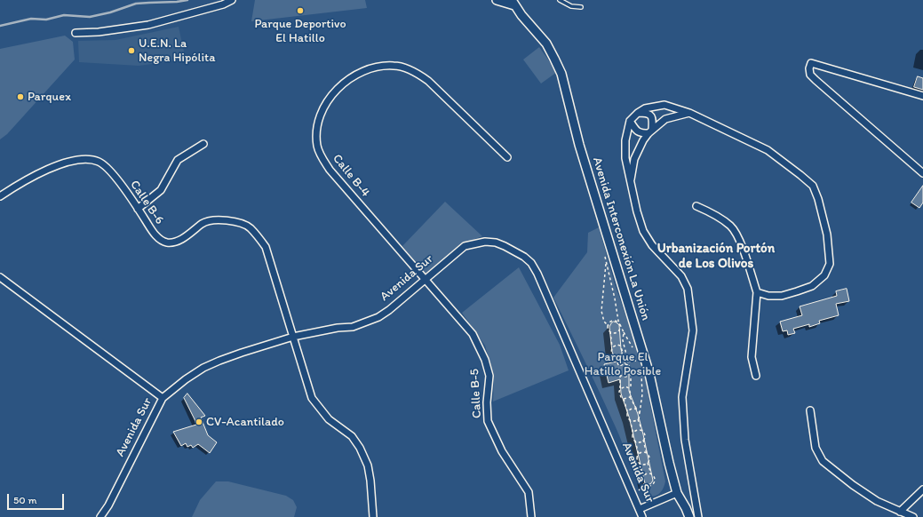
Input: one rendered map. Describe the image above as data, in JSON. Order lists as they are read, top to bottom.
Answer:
{
  "streets": {
    "street": [
      "Calle B-4",
      "Calle B-6",
      "Avenida Interconexión La Unión",
      "Avenida Sur",
      "Calle B-5"
    ]
  },
  "crossings": [
    ["Calle B-4", "Avenida Sur"],
    ["Calle B-4", "Calle B-5"],
    ["Calle B-6", "Avenida Sur"],
    ["Avenida Sur", "Calle B-5"]
  ],
  "districts": ["Urbanización Portón de Los Olivos"],
  "parks": ["Parque El Hatillo Posible"],
  "places": [
    "Parque Deportivo El Hatillo",
    "U.E.N. La Negra Hipólita",
    "Parquex",
    "CV-Acantilado"
  ],
  "scale_bar": "50 m"
}
